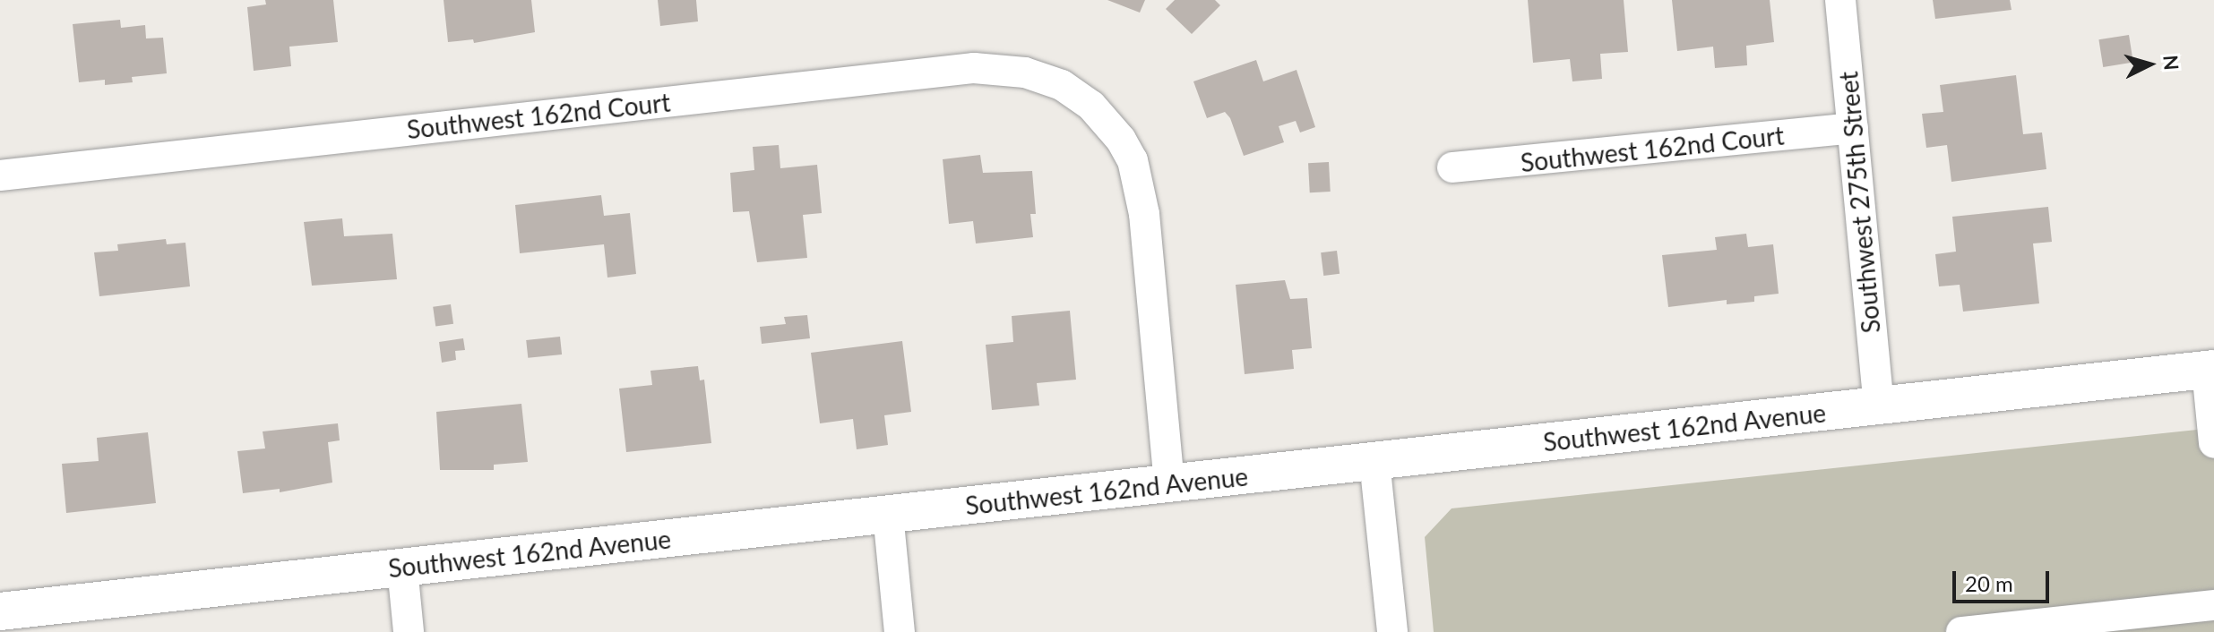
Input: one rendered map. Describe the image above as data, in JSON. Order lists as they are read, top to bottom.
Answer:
{
  "streets": {
    "street": ["Southwest 162nd Court", "Southwest 275th Street", "Southwest 162nd Avenue"]
  },
  "crossings": [
    ["Southwest 162nd Court", "Southwest 275th Street"],
    ["Southwest 162nd Court", "Southwest 162nd Avenue"],
    ["Southwest 275th Street", "Southwest 162nd Avenue"]
  ],
  "scale_bar": "20 m",
  "north": "right"
}
